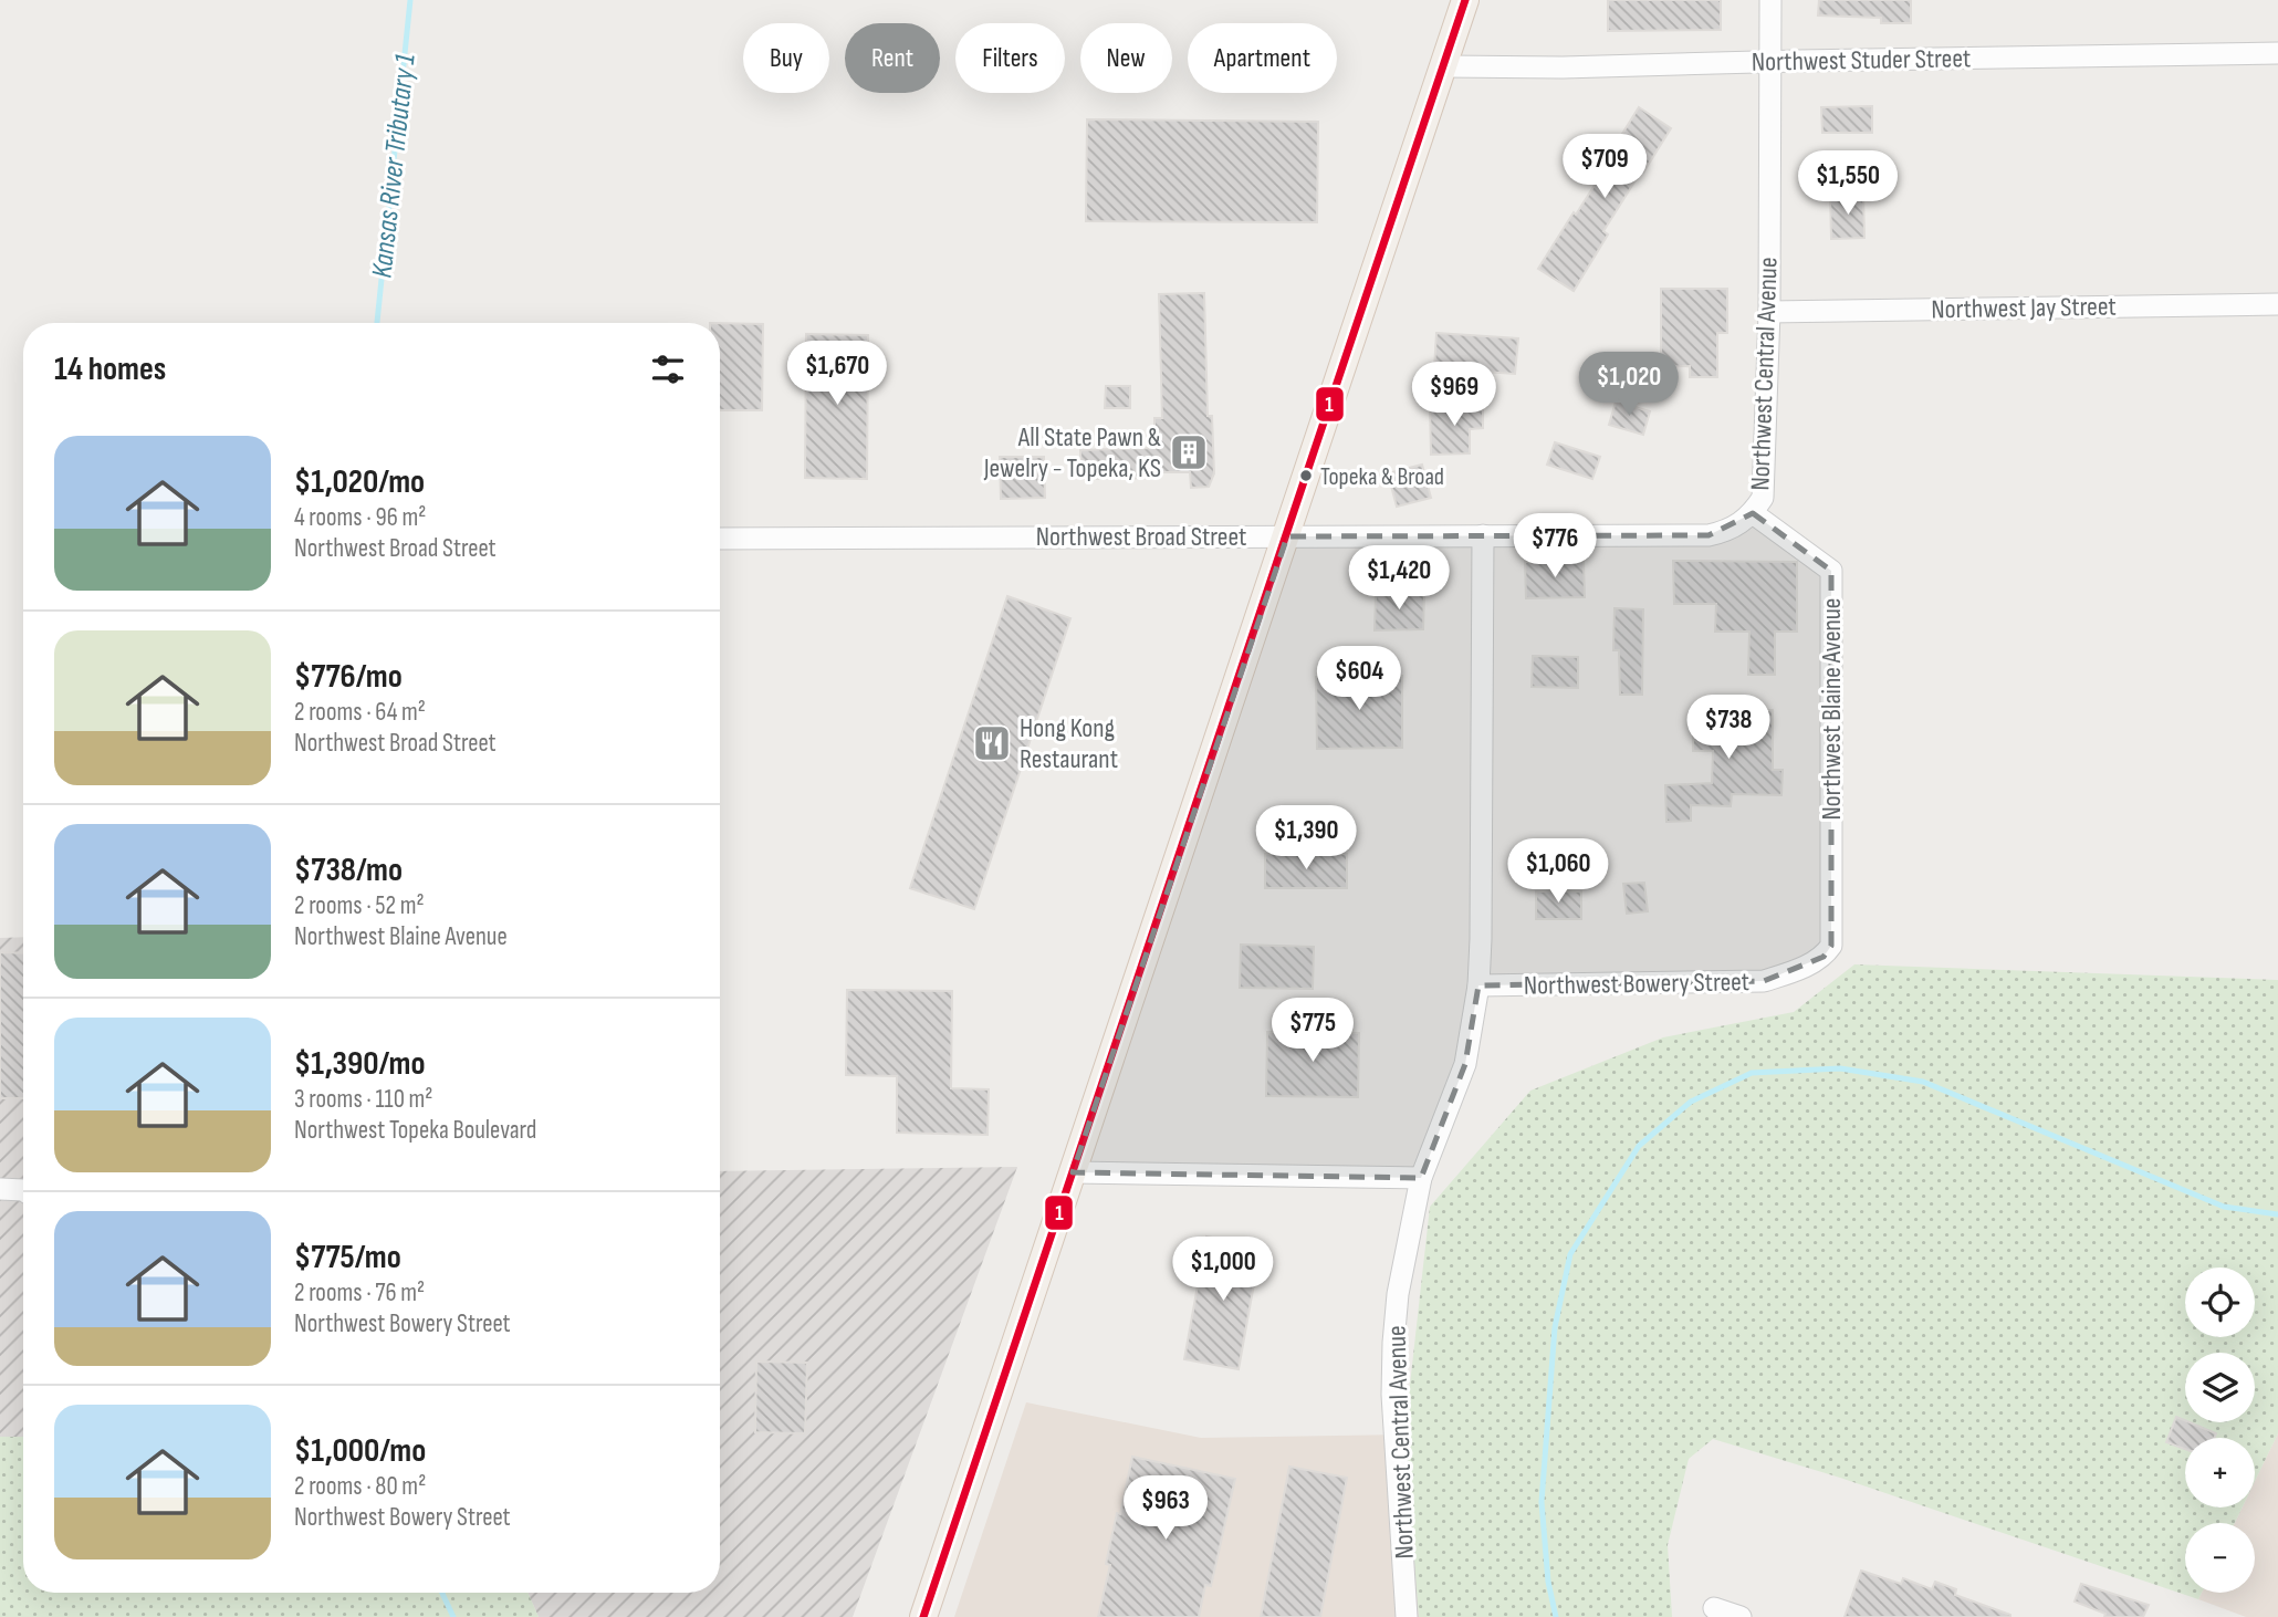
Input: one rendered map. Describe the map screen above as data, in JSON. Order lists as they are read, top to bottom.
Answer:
{
  "streets": {
    "street": [
      "Northwest Studer Street",
      "Northwest Jay Street",
      "Northwest Central Avenue",
      "Northwest Broad Street",
      "Northwest Blaine Avenue",
      "Northwest Bowery Street"
    ]
  },
  "crossings": [
    ["Northwest Studer Street", "Northwest Central Avenue"],
    ["Northwest Jay Street", "Northwest Central Avenue"],
    ["Northwest Central Avenue", "Northwest Broad Street"],
    ["Northwest Central Avenue", "Northwest Blaine Avenue"],
    ["Northwest Central Avenue", "Northwest Bowery Street"],
    ["Northwest Broad Street", "Northwest Blaine Avenue"],
    ["Northwest Blaine Avenue", "Northwest Bowery Street"]
  ],
  "water": ["Kansas River Tributary 1"],
  "places": {
    "building": ["All State Pawn & Jewelry - Topeka, KS"],
    "other": ["Topeka & Broad"],
    "restaurant": ["Hong Kong Restaurant"]
  },
  "lines": ["transit line 1"],
  "page": {
    "chip": [
      "Buy",
      "Rent",
      "Filters",
      "New",
      "Apartment"
    ],
    "price": [
      "$709",
      "$1,550",
      "$1,670",
      "$1,020",
      "$969",
      "$776",
      "$1,420",
      "$604",
      "$738",
      "$1,390",
      "$1,060",
      "$775",
      "$1,000",
      "$963"
    ],
    "heading": "14 homes",
    "list": [
      {
        "name": "$1,020/mo",
        "note": "4 rooms · 96 m² · Northwest Broad Street"
      },
      {
        "name": "$776/mo",
        "note": "2 rooms · 64 m² · Northwest Broad Street"
      },
      {
        "name": "$738/mo",
        "note": "2 rooms · 52 m² · Northwest Blaine Avenue"
      },
      {
        "name": "$1,390/mo",
        "note": "3 rooms · 110 m² · Northwest Topeka Boulevard"
      },
      {
        "name": "$775/mo",
        "note": "2 rooms · 76 m² · Northwest Bowery Street"
      },
      {
        "name": "$1,000/mo",
        "note": "2 rooms · 80 m² · Northwest Bowery Street"
      }
    ],
    "map_buttons": ["+", "−"]
  }
}
